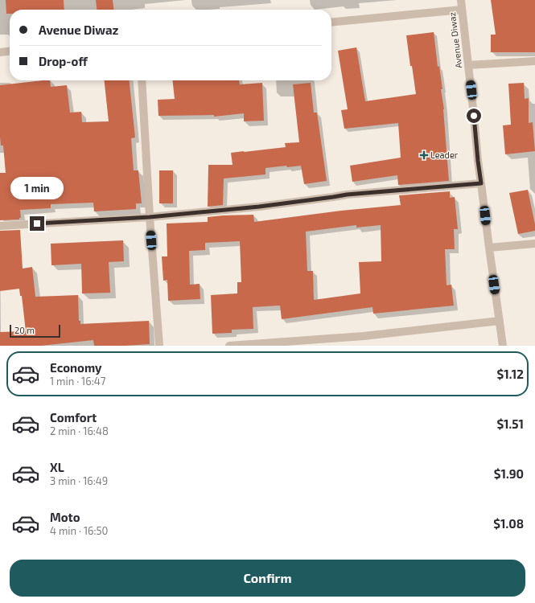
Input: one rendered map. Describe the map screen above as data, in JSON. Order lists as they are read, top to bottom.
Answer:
{
  "streets": {
    "street": ["Avenue Diwaz"]
  },
  "places": {
    "health": ["Leader"]
  },
  "scale_bar": "20 m",
  "page": {
    "banner": ["Avenue Diwaz", "Drop-off"],
    "bubble": "1 min",
    "scale": "20 m",
    "list": [
      {
        "name": "Economy",
        "note": "1 min · 16:47",
        "value": "$1.12"
      },
      {
        "name": "Comfort",
        "note": "2 min · 16:48",
        "value": "$1.51"
      },
      {
        "name": "XL",
        "note": "3 min · 16:49",
        "value": "$1.90"
      },
      {
        "name": "Moto",
        "note": "4 min · 16:50",
        "value": "$1.08"
      }
    ],
    "buttons": "Confirm"
  }
}
